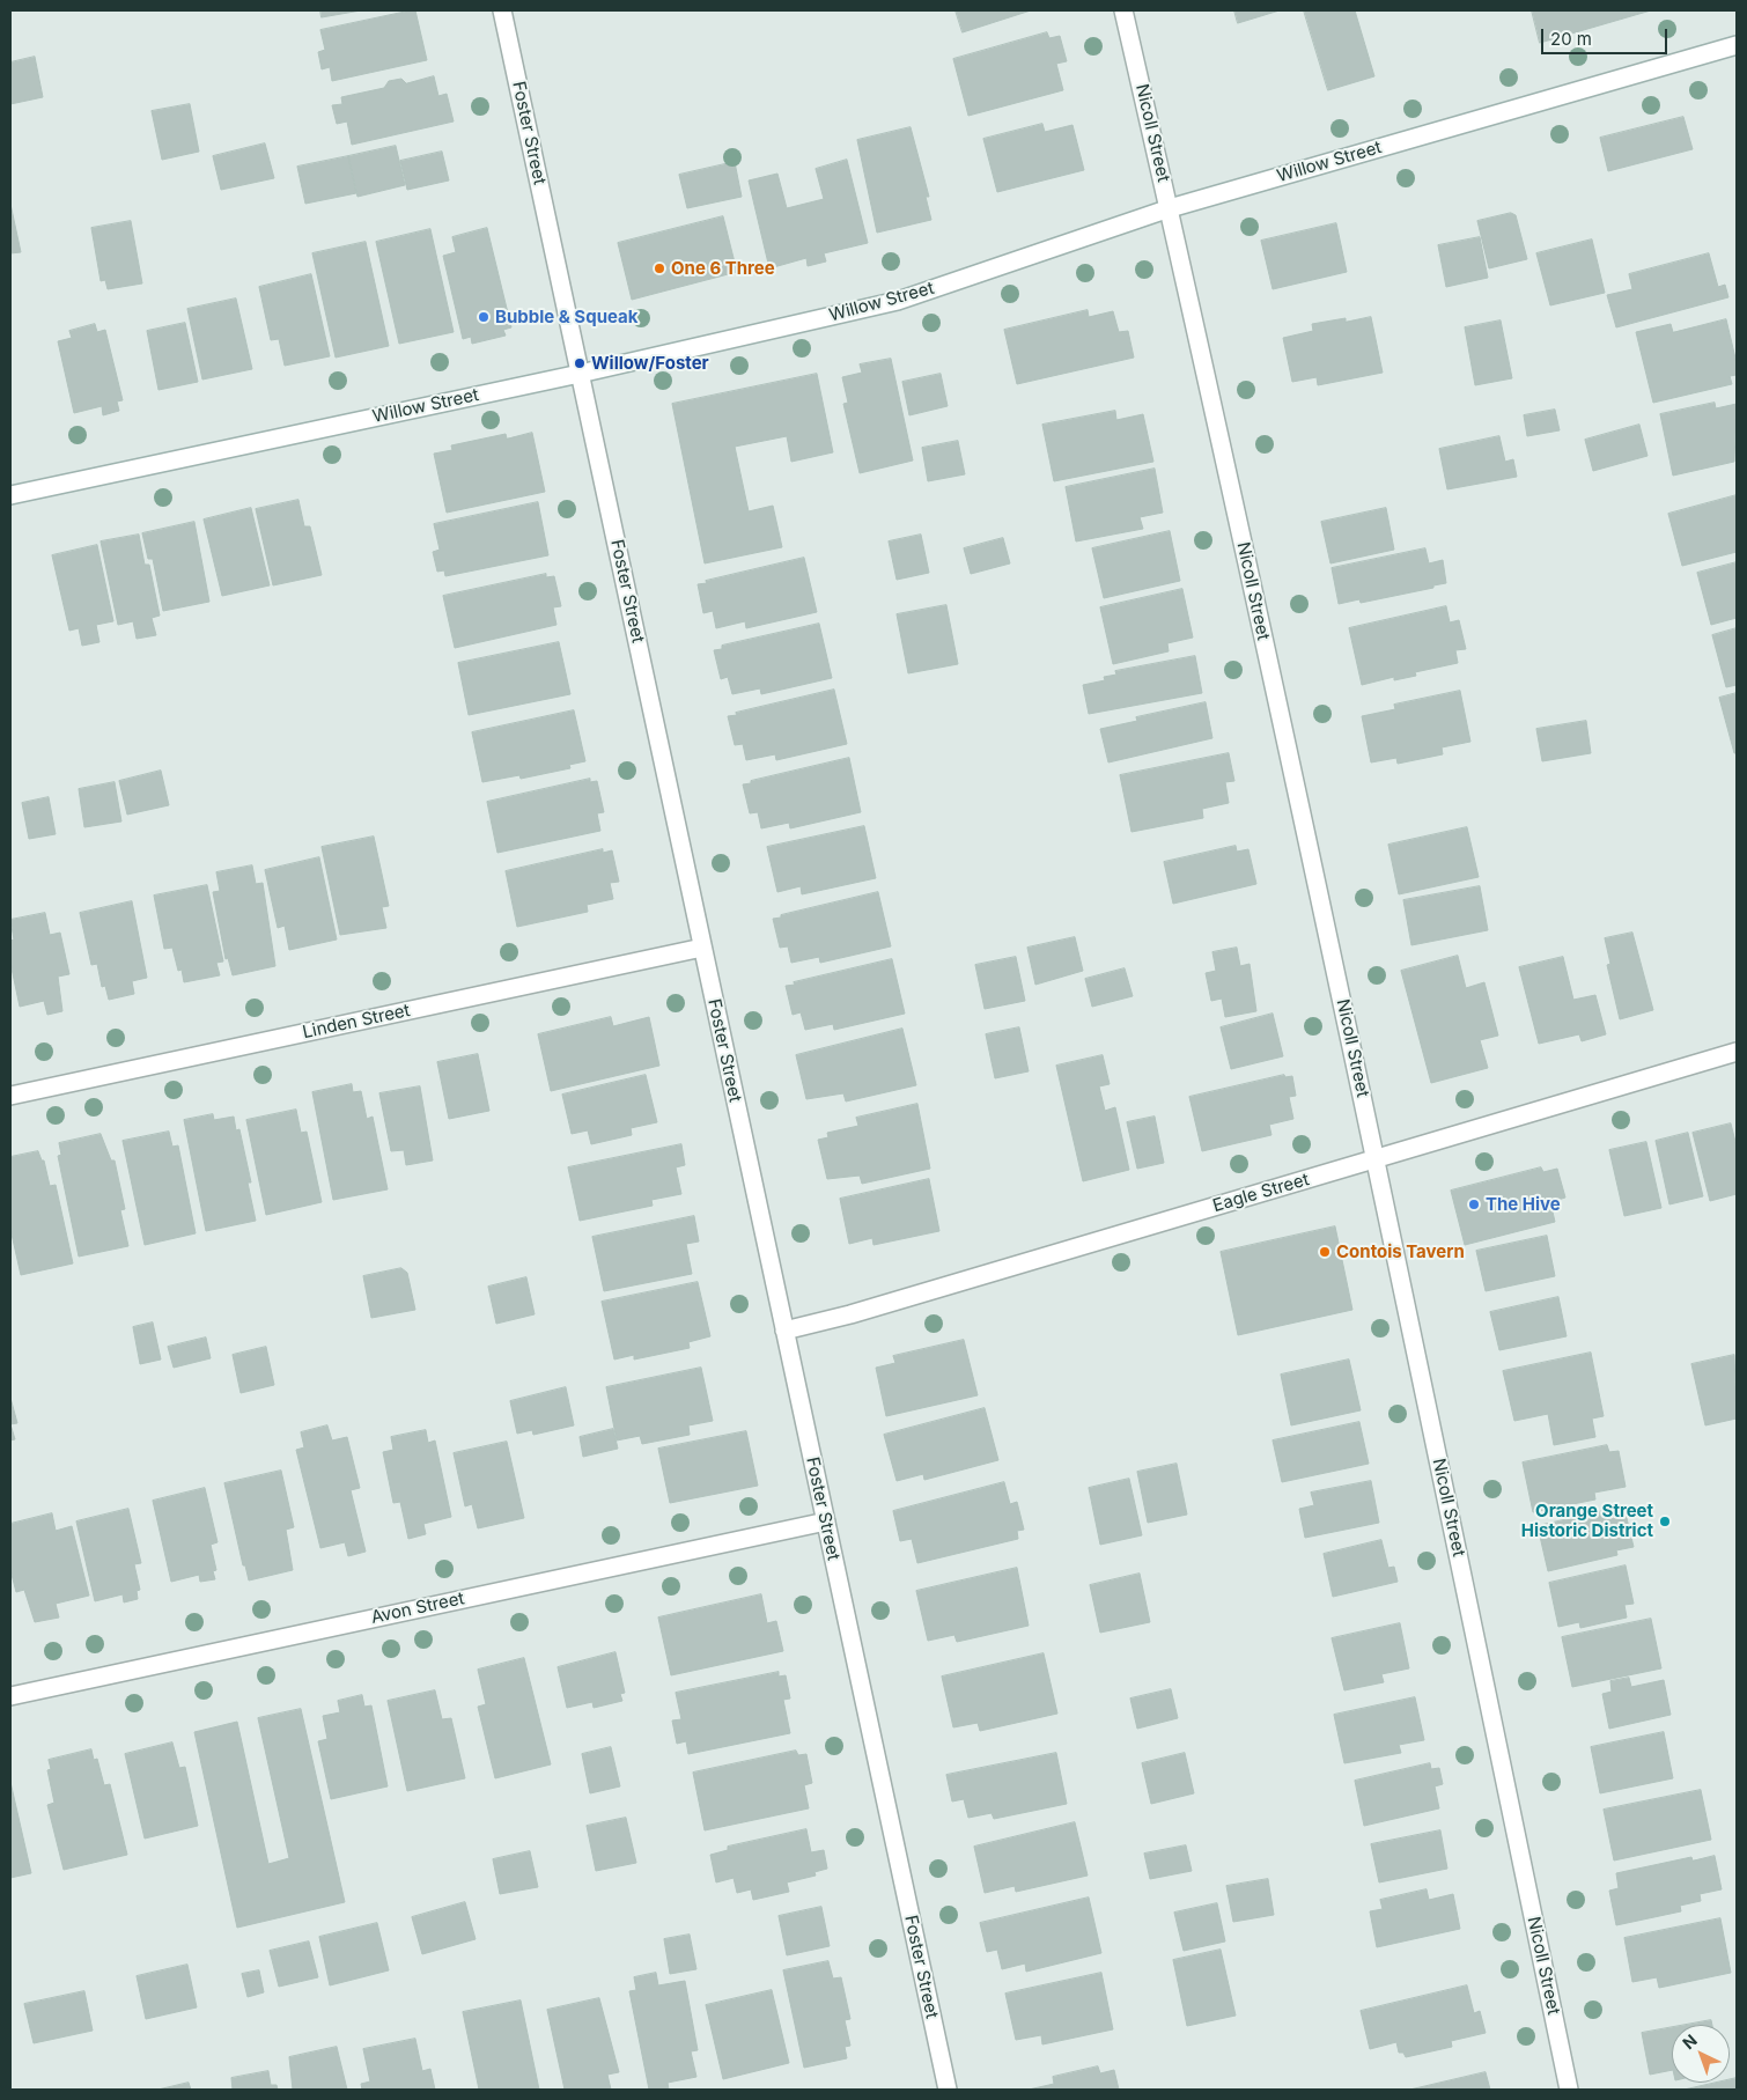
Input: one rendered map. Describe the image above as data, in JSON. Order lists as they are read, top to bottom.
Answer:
{
  "streets": {
    "street": [
      "Foster Street",
      "Nicoll Street",
      "Willow Street",
      "Linden Street",
      "Eagle Street",
      "Avon Street"
    ]
  },
  "crossings": [
    ["Foster Street", "Willow Street"],
    ["Foster Street", "Linden Street"],
    ["Foster Street", "Eagle Street"],
    ["Foster Street", "Avon Street"],
    ["Nicoll Street", "Willow Street"],
    ["Nicoll Street", "Eagle Street"]
  ],
  "places": [
    "One 6 Three",
    "Bubble & Squeak",
    "Willow/Foster",
    "The Hive",
    "Contois Tavern",
    "Orange Street Historic District"
  ],
  "scale_bar": "20 m",
  "north": "top left"
}
